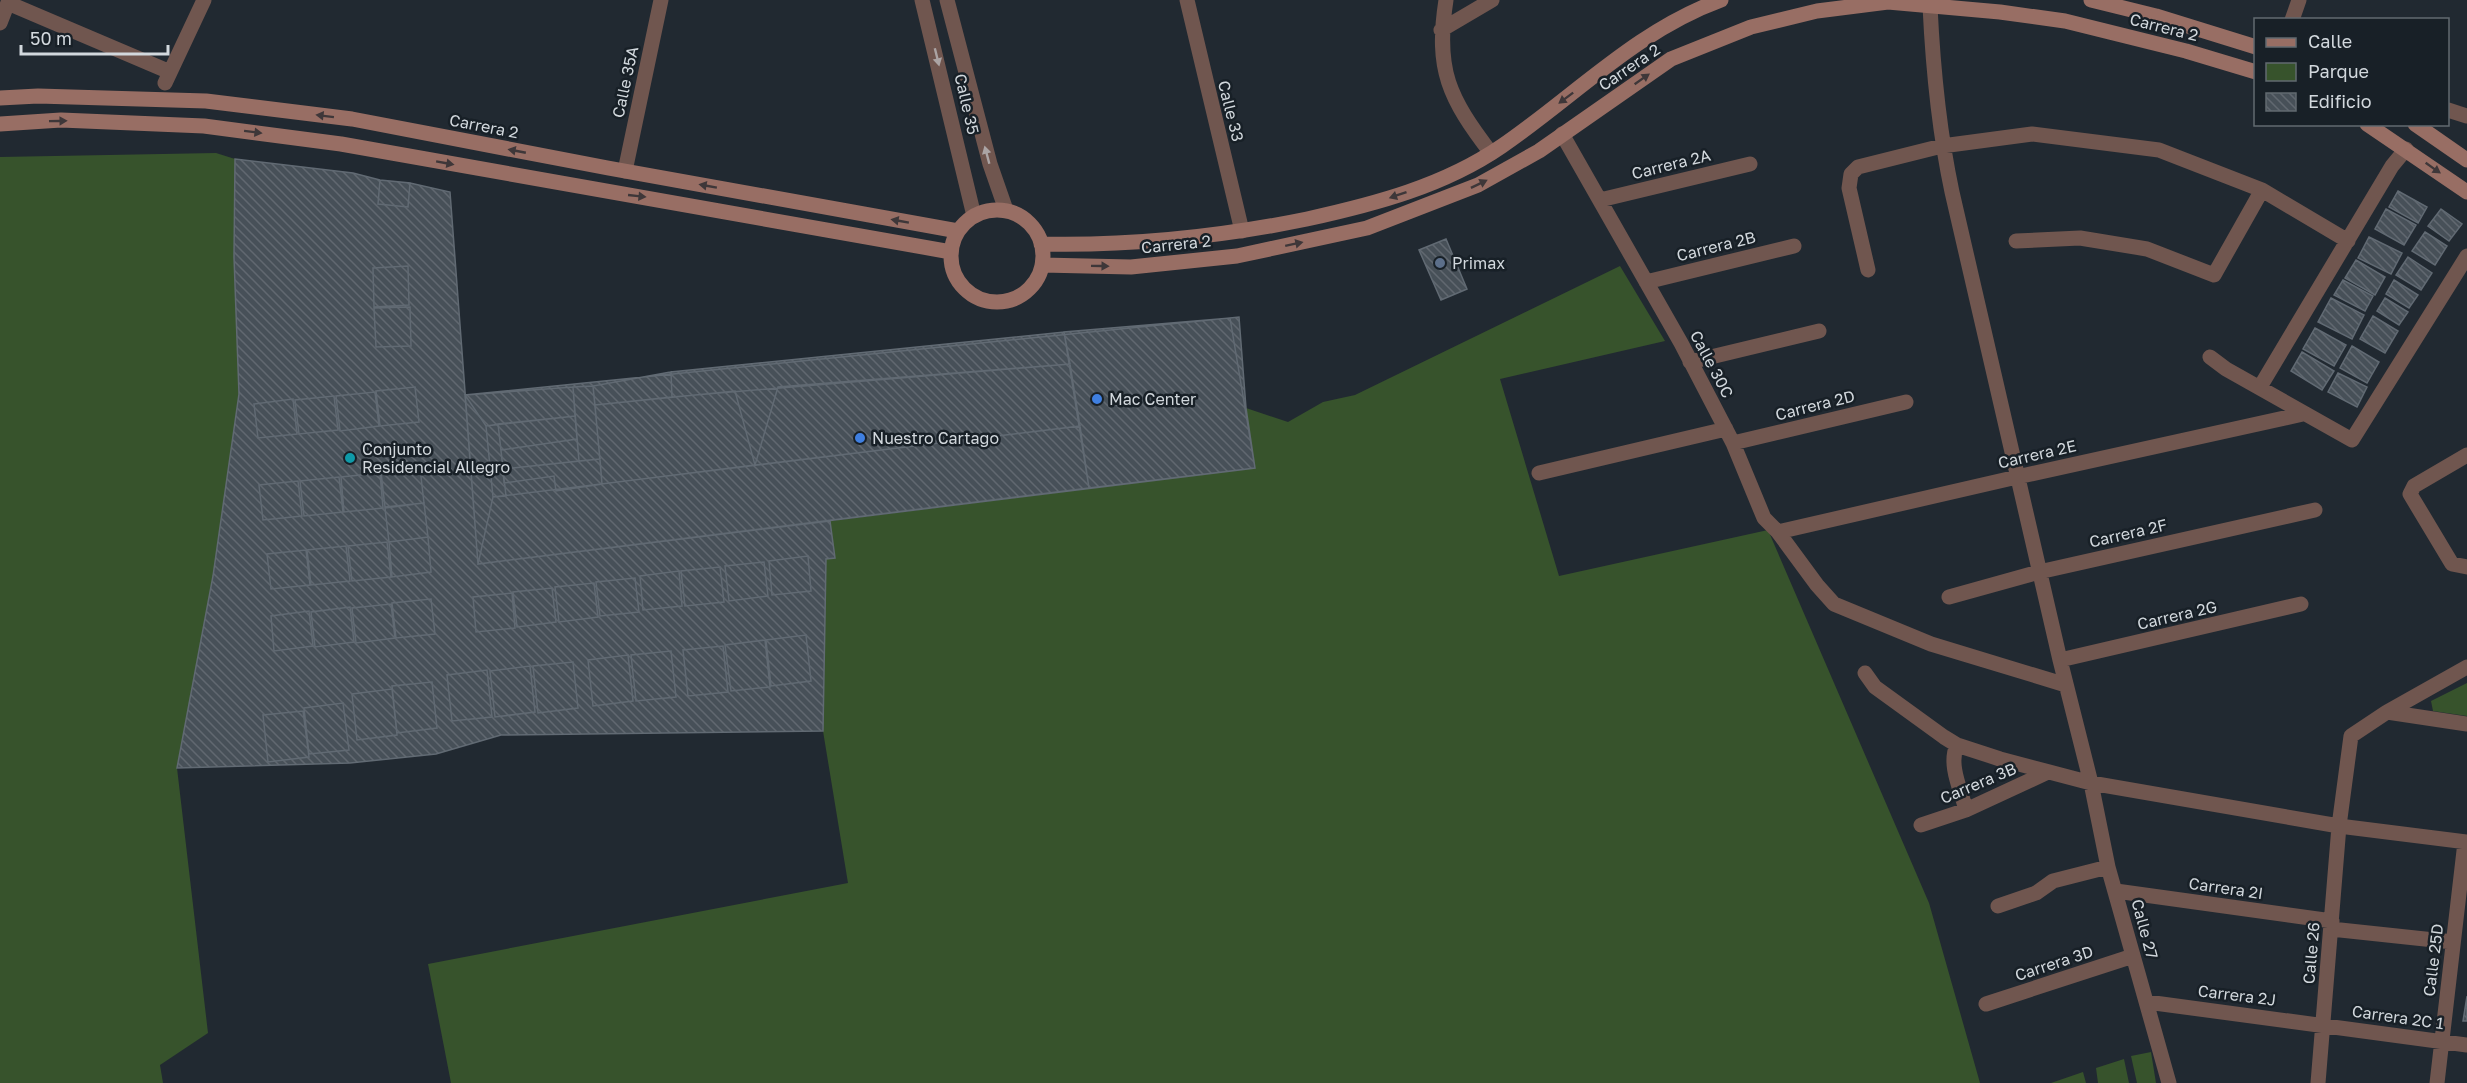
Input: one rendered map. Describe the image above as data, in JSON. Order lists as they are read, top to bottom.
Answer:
{
  "streets": {
    "main road": ["Carrera 2"],
    "street": [
      "Calle 35A",
      "Calle 35",
      "Calle 33",
      "Carrera 2A",
      "Carrera 2B",
      "Calle 30C",
      "Carrera 2D",
      "Carrera 2E",
      "Carrera 2F",
      "Carrera 2G",
      "Carrera 3B",
      "Carrera 2I",
      "Calle 27",
      "Calle 26",
      "Calle 25D",
      "Carrera 3D",
      "Carrera 2J",
      "Carrera 2C 1"
    ]
  },
  "crossings": [
    ["Carrera 2", "Calle 35A"],
    ["Carrera 2", "Calle 35"],
    ["Carrera 2", "Calle 33"],
    ["Carrera 2", "Calle 30C"],
    ["Carrera 2", "Calle 27"],
    ["Carrera 2A", "Calle 30C"],
    ["Carrera 2B", "Calle 30C"],
    ["Calle 30C", "Carrera 2D"],
    ["Calle 30C", "Carrera 2E"],
    ["Calle 30C", "Calle 27"],
    ["Carrera 2E", "Calle 27"],
    ["Carrera 2F", "Calle 27"],
    ["Carrera 2G", "Calle 27"],
    ["Carrera 2I", "Calle 27"],
    ["Carrera 2I", "Calle 26"],
    ["Carrera 2I", "Calle 25D"],
    ["Calle 27", "Carrera 3D"],
    ["Calle 27", "Carrera 2J"],
    ["Calle 26", "Carrera 2J"],
    ["Calle 26", "Carrera 2C 1"],
    ["Calle 25D", "Carrera 2C 1"],
    ["Carrera 2J", "Carrera 2C 1"]
  ],
  "places": [
    "Primax",
    "Mac Center",
    "Nuestro Cartago",
    "Conjunto Residencial Allegro"
  ],
  "legend": ["Calle", "Parque", "Edificio"],
  "scale_bar": "50 m"
}
